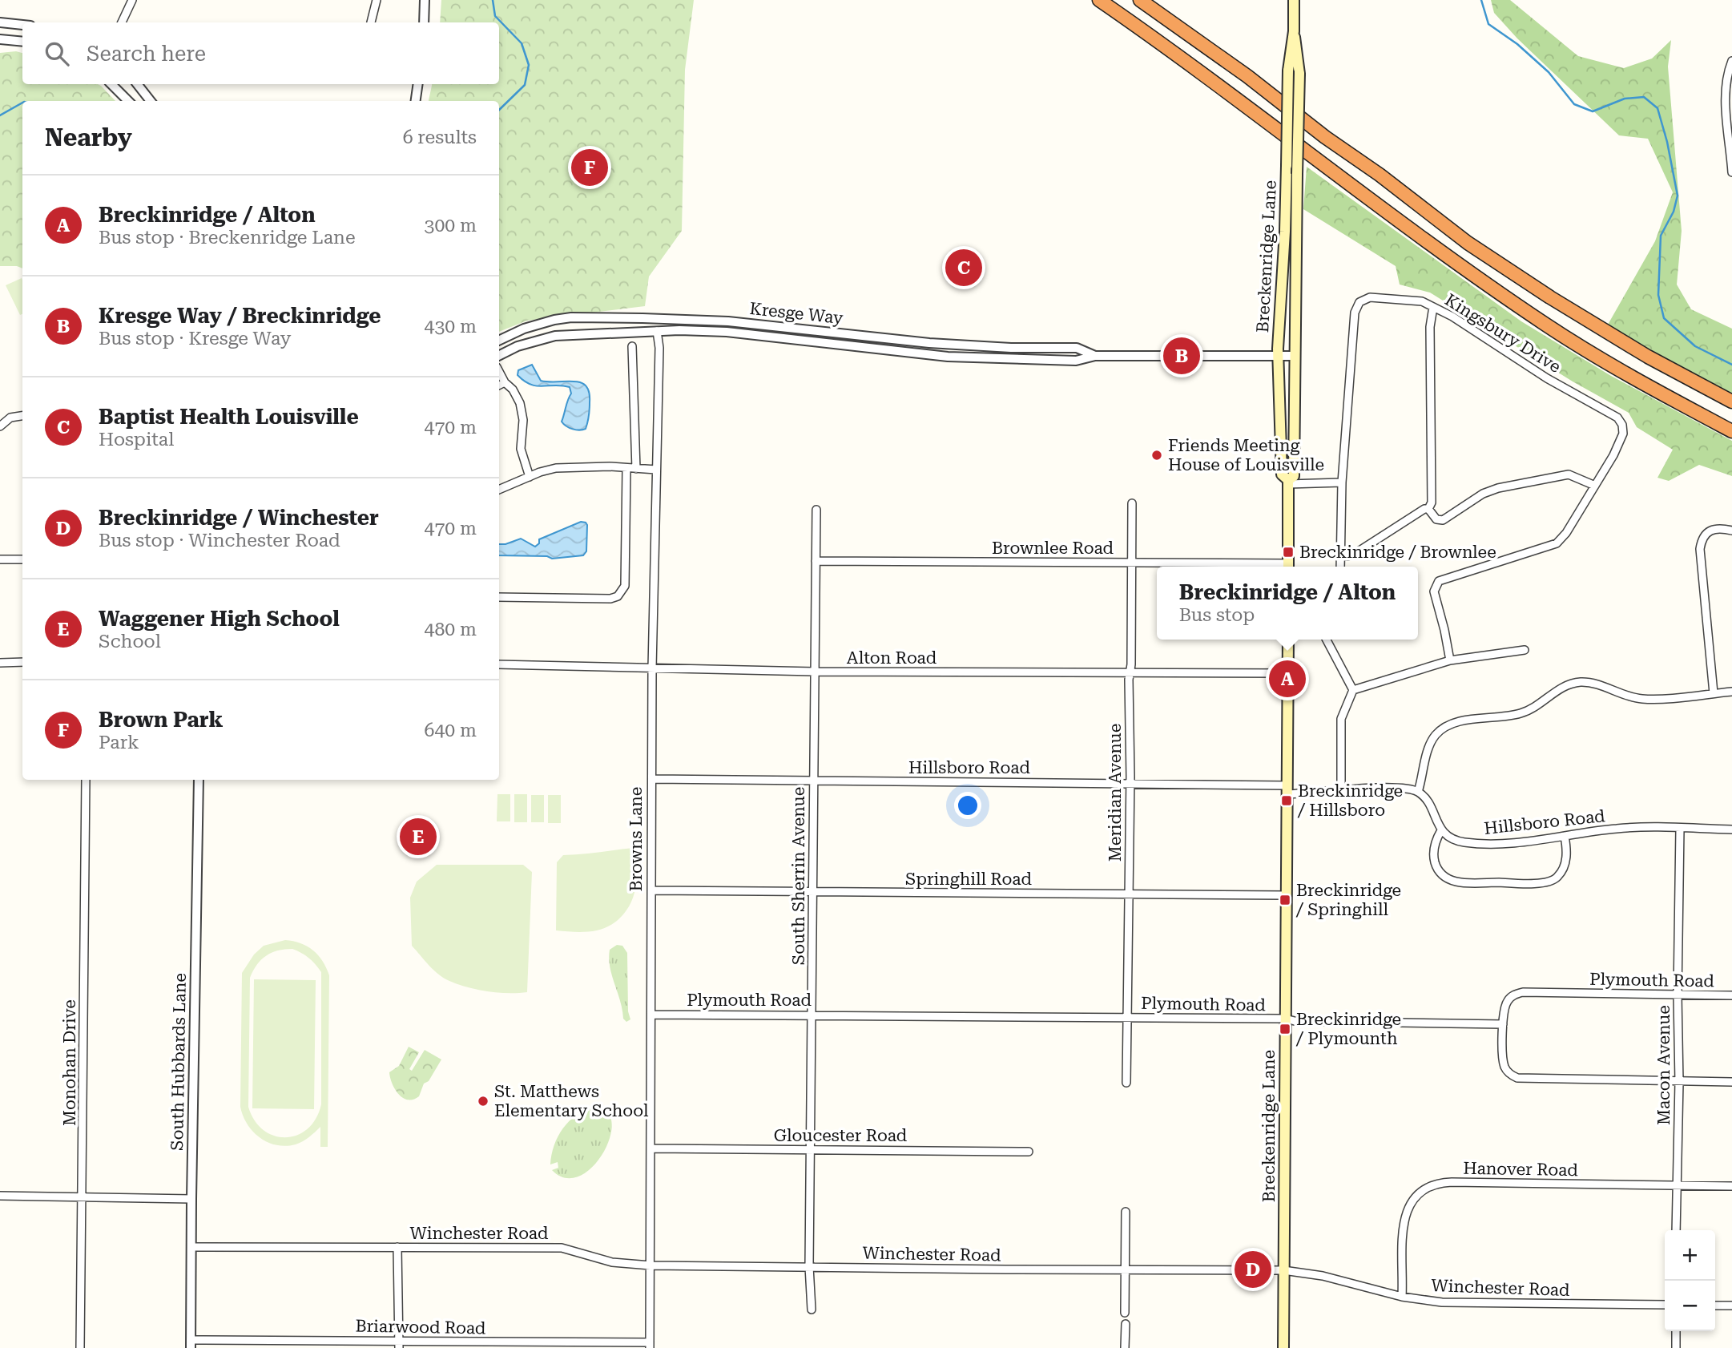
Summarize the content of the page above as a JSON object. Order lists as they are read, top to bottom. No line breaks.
{"streets":{"main road":["Breckenridge Lane"],"street":["Kresge Way","Kingsbury Drive","Brownlee Road","Alton Road","Hillsboro Road","Meridian Avenue","Browns Lane","South Sherrin Avenue","Springhill Road","Plymouth Road","South Hubbards Lane","Monohan Drive","Macon Avenue","Gloucester Road","Hanover Road","Winchester Road","Briarwood Road"]},"crossings":[["Breckenridge Lane","Kresge Way"],["Breckenridge Lane","Alton Road"],["Breckenridge Lane","Hillsboro Road"],["Breckenridge Lane","Springhill Road"],["Breckenridge Lane","Plymouth Road"],["Breckenridge Lane","Winchester Road"],["Kresge Way","Browns Lane"],["Brownlee Road","Meridian Avenue"],["Brownlee Road","South Sherrin Avenue"],["Alton Road","Meridian Avenue"],["Alton Road","Browns Lane"],["Alton Road","South Sherrin Avenue"],["Hillsboro Road","Meridian Avenue"],["Hillsboro Road","Browns Lane"],["Hillsboro Road","South Sherrin Avenue"],["Hillsboro Road","Macon Avenue"],["Meridian Avenue","Springhill Road"],["Meridian Avenue","Plymouth Road"],["Browns Lane","Springhill Road"],["Browns Lane","Plymouth Road"],["Browns Lane","Gloucester Road"],["Browns Lane","Winchester Road"],["Browns Lane","Briarwood Road"],["South Sherrin Avenue","Springhill Road"],["South Sherrin Avenue","Plymouth Road"],["South Sherrin Avenue","Gloucester Road"],["South Sherrin Avenue","Winchester Road"],["Plymouth Road","Macon Avenue"],["South Hubbards Lane","Winchester Road"],["South Hubbards Lane","Briarwood Road"],["Macon Avenue","Hanover Road"],["Hanover Road","Winchester Road"]],"places":{"other":["Friends Meeting House of Louisville","St. Matthews Elementary School"],"transit":["Breckinridge / Brownlee","Breckinridge / Hillsboro","Breckinridge / Springhill","Breckinridge / Plymounth"]},"page":{"search":"Search here","heading":["Nearby","6 results"],"pins":["F","C","B","A","E","D"],"list":[{"mark":"A","name":"Breckinridge / Alton","note":"Bus stop · Breckenridge Lane","value":"300 m"},{"mark":"B","name":"Kresge Way / Breckinridge","note":"Bus stop · Kresge Way","value":"430 m"},{"mark":"C","name":"Baptist Health Louisville","note":"Hospital","value":"470 m"},{"mark":"D","name":"Breckinridge / Winchester","note":"Bus stop · Winchester Road","value":"470 m"},{"mark":"E","name":"Waggener High School","note":"School","value":"480 m"},{"mark":"F","name":"Brown Park","note":"Park","value":"640 m"}],"popup":["Breckinridge / Alton","Bus stop"],"map_buttons":["+","−"]}}
